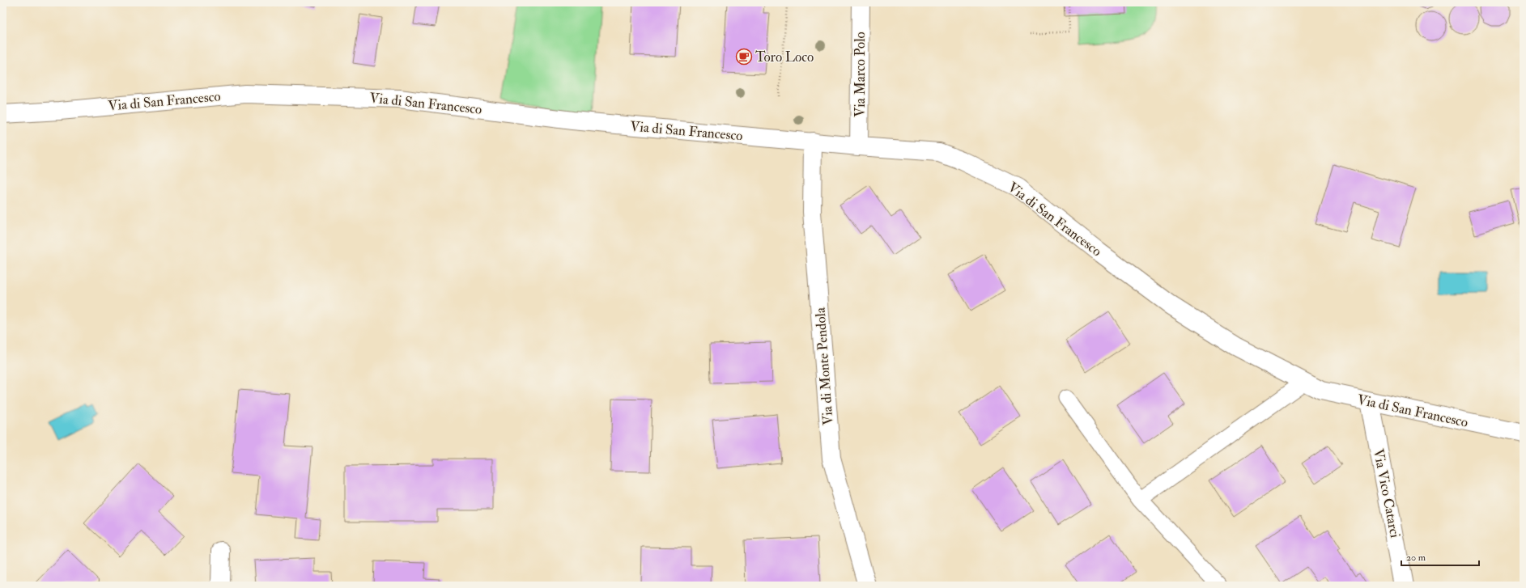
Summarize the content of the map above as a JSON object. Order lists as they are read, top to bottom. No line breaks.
{"streets":{"street":["Via Marco Polo","Via di San Francesco","Via di Monte Pendola","Via Vico Catarci"]},"crossings":[["Via Marco Polo","Via di San Francesco"],["Via di San Francesco","Via di Monte Pendola"],["Via di San Francesco","Via Vico Catarci"]],"places":{"cafe":["Toro Loco"]},"scale_bar":"20 m"}
